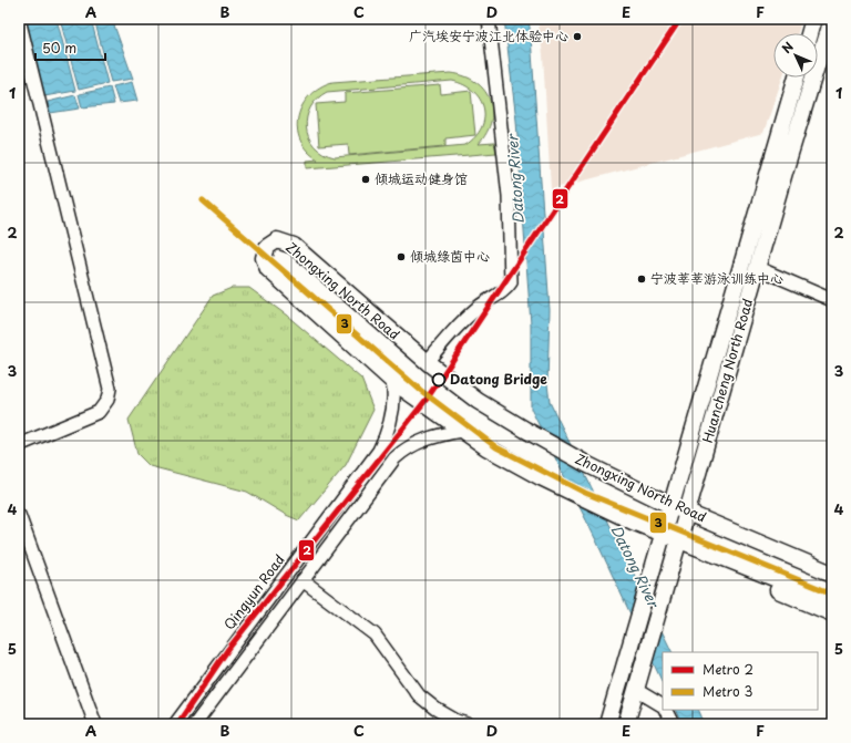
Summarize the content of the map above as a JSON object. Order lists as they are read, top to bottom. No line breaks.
{"streets":{"main road":["Zhongxing North Road","Huancheng North Road"],"street":["Qingyun Road"]},"crossings":[["Zhongxing North Road","Huancheng North Road"],["Zhongxing North Road","Qingyun Road"]],"water":["Datong River"],"places":["广汽埃安宁波江北体验中心","倾城运动健身馆","倾城绿茵中心","宁波莘莘游泳训练中心","Datong Bridge"],"lines":["metro line 2","metro line 3"],"legend":["Metro 2","Metro 3"],"scale_bar":"50 m","north":"top left","grid":{"columns":["A","B","C","D","E","F"],"rows":["1","2","3","4","5"]}}
